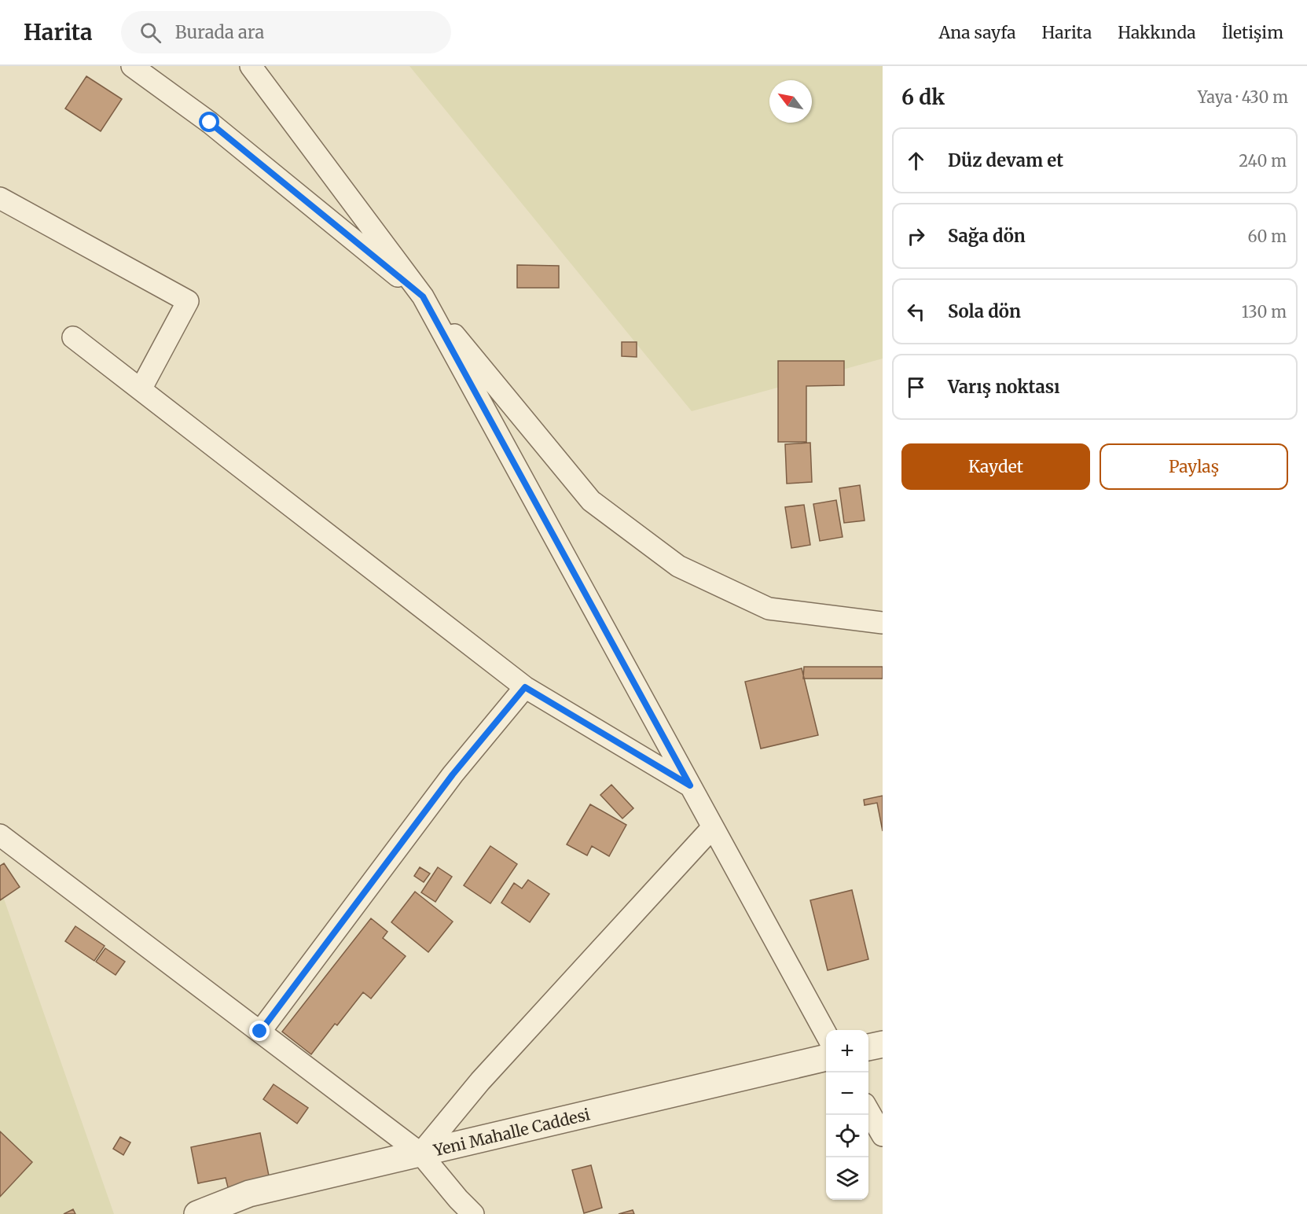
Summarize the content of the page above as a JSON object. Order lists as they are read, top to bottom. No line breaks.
{"streets":{"street":["Yeni Mahalle Caddesi"]},"north":"top left","page":{"header":"Harita","search":"Burada ara","nav":["Ana sayfa","Harita","Hakkında","İletişim"],"heading":["6 dk","Yaya · 430 m"],"list":[["Düz devam et","240 m"],["Sağa dön","60 m"],["Sola dön","130 m"],"Varış noktası"],"buttons":["Kaydet","Paylaş"],"map_buttons":["+","−"]}}
